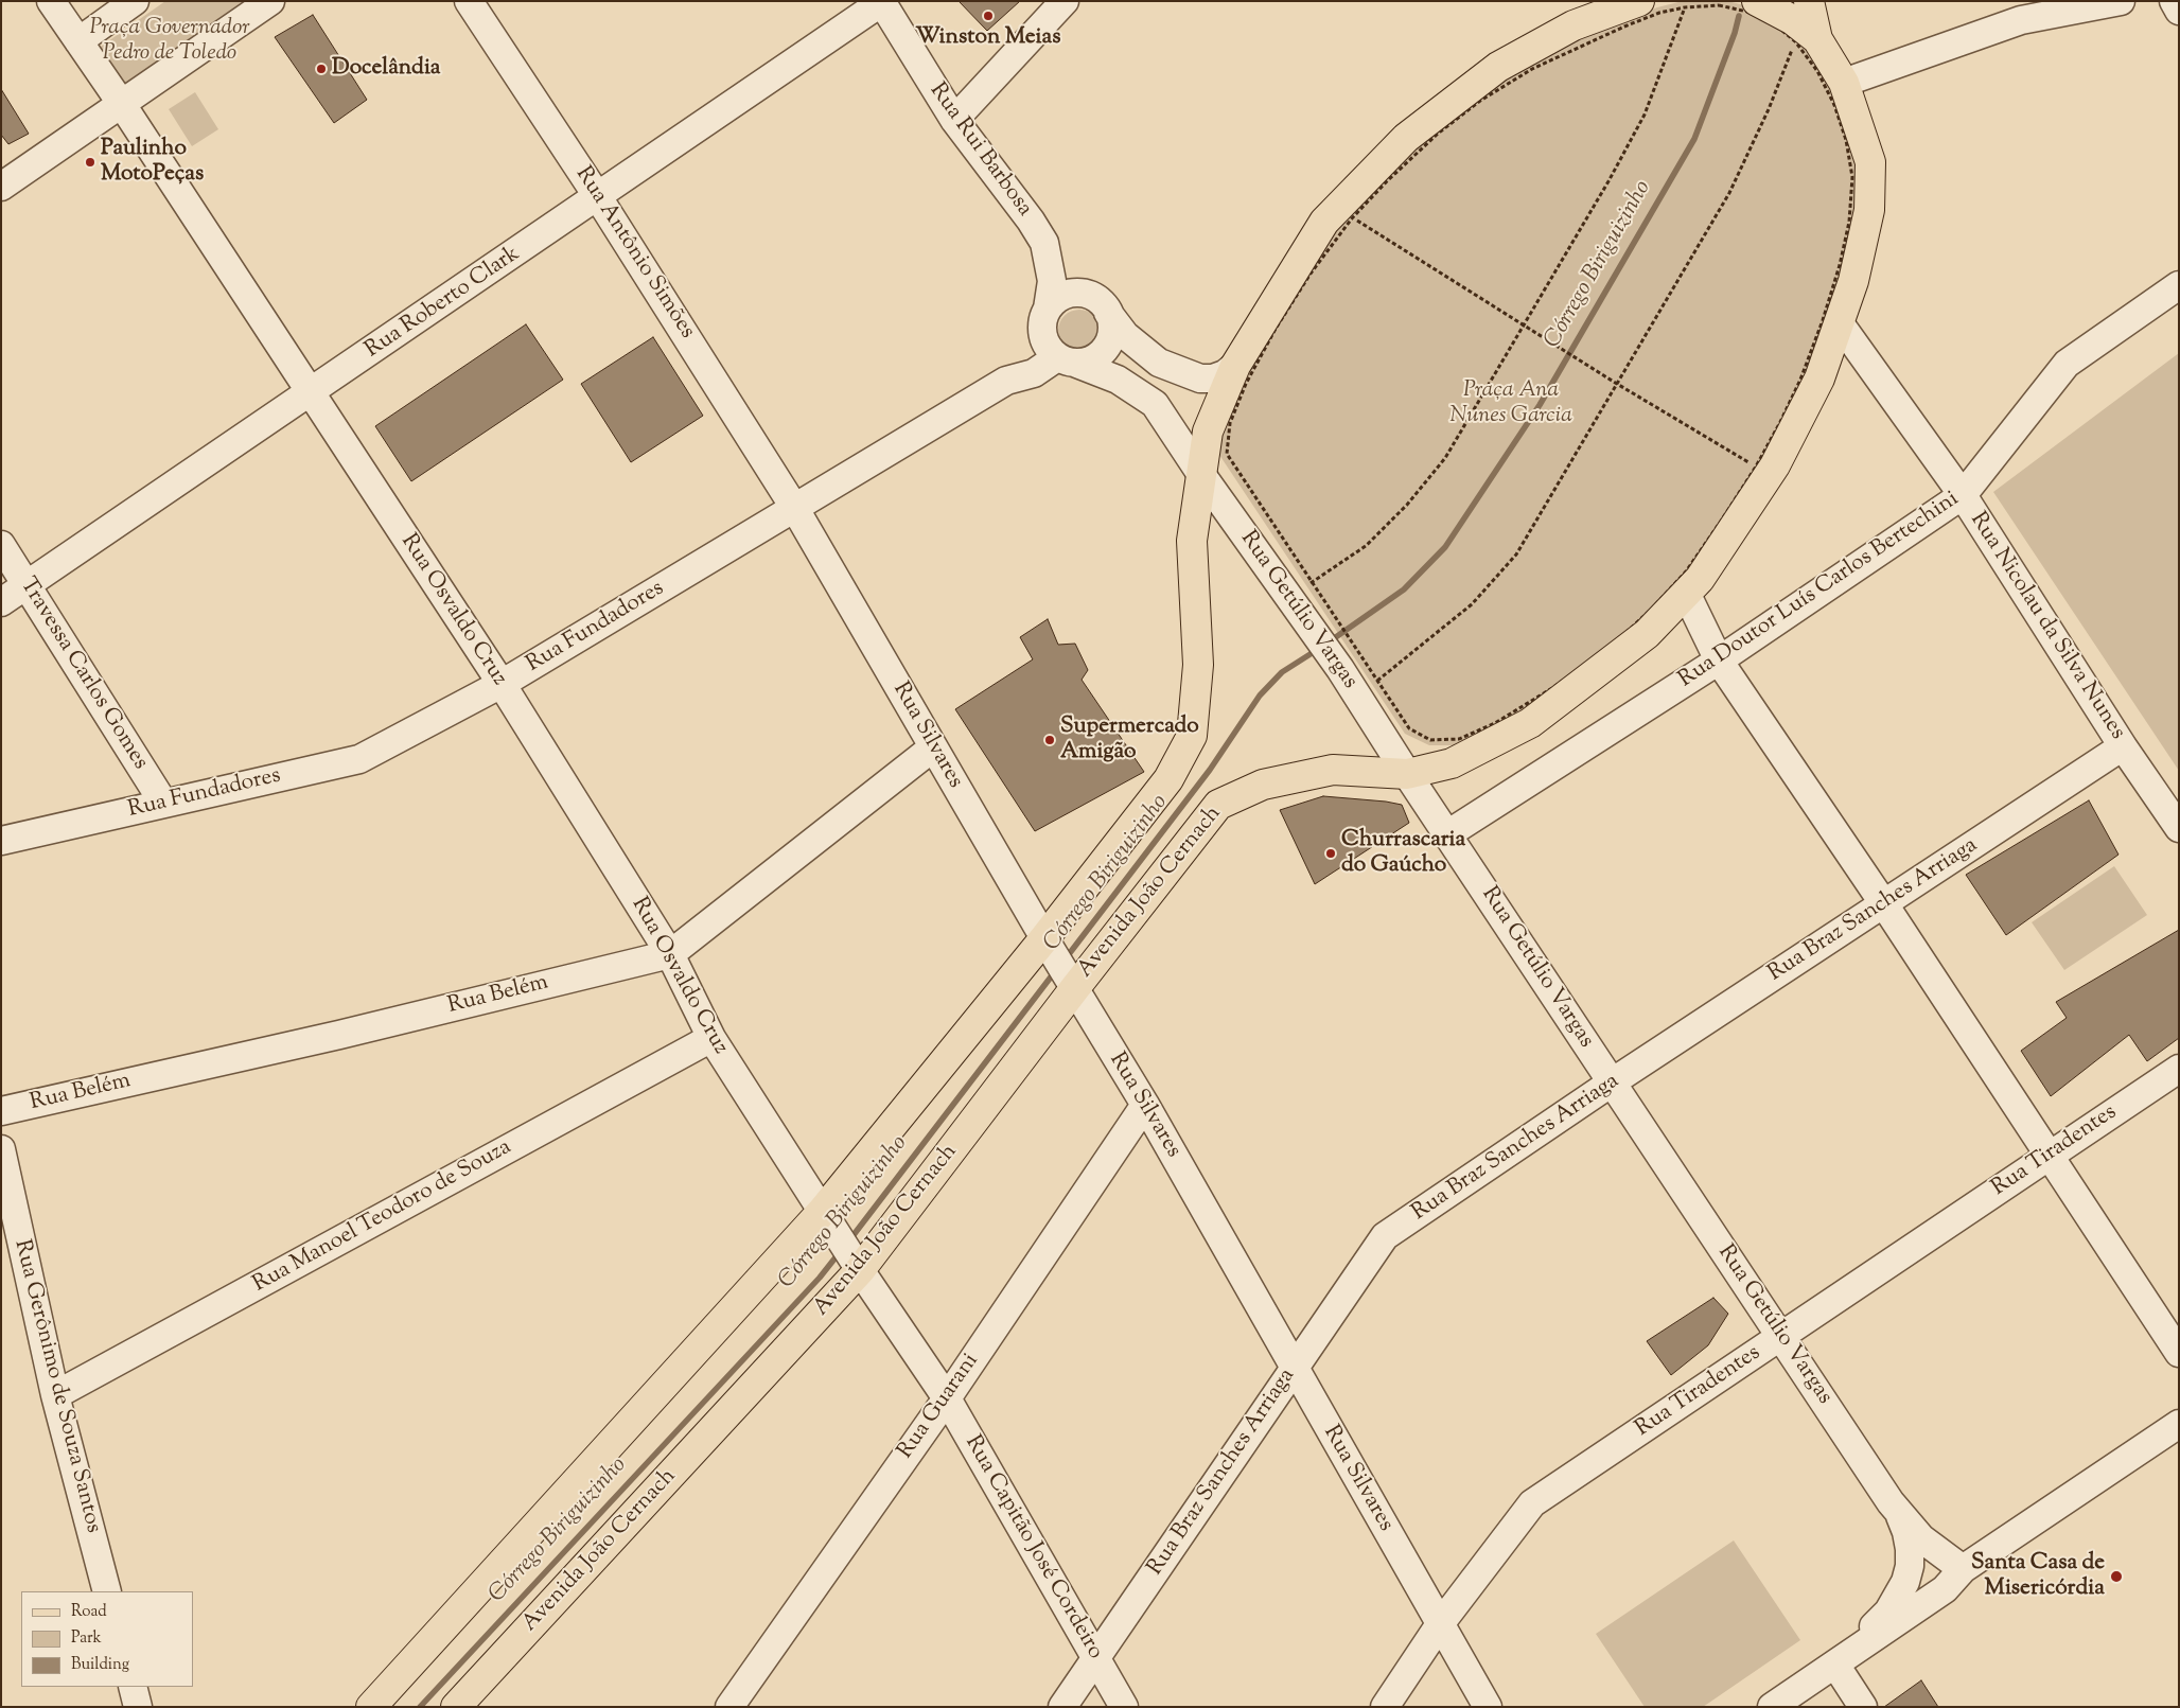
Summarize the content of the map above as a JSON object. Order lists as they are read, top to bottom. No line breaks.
{"streets":{"main road":["Avenida João Cernach"],"street":["Rua Rui Barbosa","Rua Antônio Simões","Rua Roberto Clark","Rua Doutor Luís Carlos Bertechini","Rua Osvaldo Cruz","Rua Getúlio Vargas","Rua Nicolau da Silva Nunes","Rua Fundadores","Travessa Carlos Gomes","Rua Silvares","Rua Braz Sanches Arriaga","Rua Belém","Rua Tiradentes","Rua Manoel Teodoro de Souza","Rua Gerônimo de Souza Santos","Rua Guarani","Rua Capitão José Cordeiro"]},"crossings":[["Rua Rui Barbosa","Rua Roberto Clark"],["Rua Rui Barbosa","Rua Getúlio Vargas"],["Rua Rui Barbosa","Rua Fundadores"],["Rua Antônio Simões","Rua Roberto Clark"],["Rua Antônio Simões","Rua Fundadores"],["Rua Antônio Simões","Rua Silvares"],["Rua Roberto Clark","Rua Osvaldo Cruz"],["Rua Roberto Clark","Travessa Carlos Gomes"],["Rua Doutor Luís Carlos Bertechini","Rua Getúlio Vargas"],["Rua Doutor Luís Carlos Bertechini","Rua Nicolau da Silva Nunes"],["Rua Osvaldo Cruz","Rua Fundadores"],["Rua Osvaldo Cruz","Rua Belém"],["Rua Osvaldo Cruz","Rua Manoel Teodoro de Souza"],["Rua Osvaldo Cruz","Rua Capitão José Cordeiro"],["Rua Getúlio Vargas","Rua Fundadores"],["Rua Getúlio Vargas","Avenida João Cernach"],["Rua Getúlio Vargas","Rua Braz Sanches Arriaga"],["Rua Getúlio Vargas","Rua Tiradentes"],["Rua Nicolau da Silva Nunes","Avenida João Cernach"],["Rua Nicolau da Silva Nunes","Rua Braz Sanches Arriaga"],["Rua Fundadores","Travessa Carlos Gomes"],["Rua Fundadores","Rua Silvares"],["Rua Silvares","Avenida João Cernach"],["Rua Silvares","Rua Braz Sanches Arriaga"],["Rua Silvares","Rua Belém"],["Rua Silvares","Rua Tiradentes"],["Rua Silvares","Rua Guarani"],["Avenida João Cernach","Rua Capitão José Cordeiro"],["Rua Braz Sanches Arriaga","Rua Capitão José Cordeiro"],["Rua Manoel Teodoro de Souza","Rua Gerônimo de Souza Santos"],["Rua Guarani","Rua Capitão José Cordeiro"]],"water":["Córrego Biriguizinho"],"parks":["Praça Governador Pedro de Toledo","Praça Ana Nunes Garcia"],"places":["Winston Meias","Docelândia","Paulinho MotoPeças","Supermercado Amigão","Churrascaria do Gaúcho","Santa Casa de Misericórdia"],"legend":["Road","Park","Building"]}
